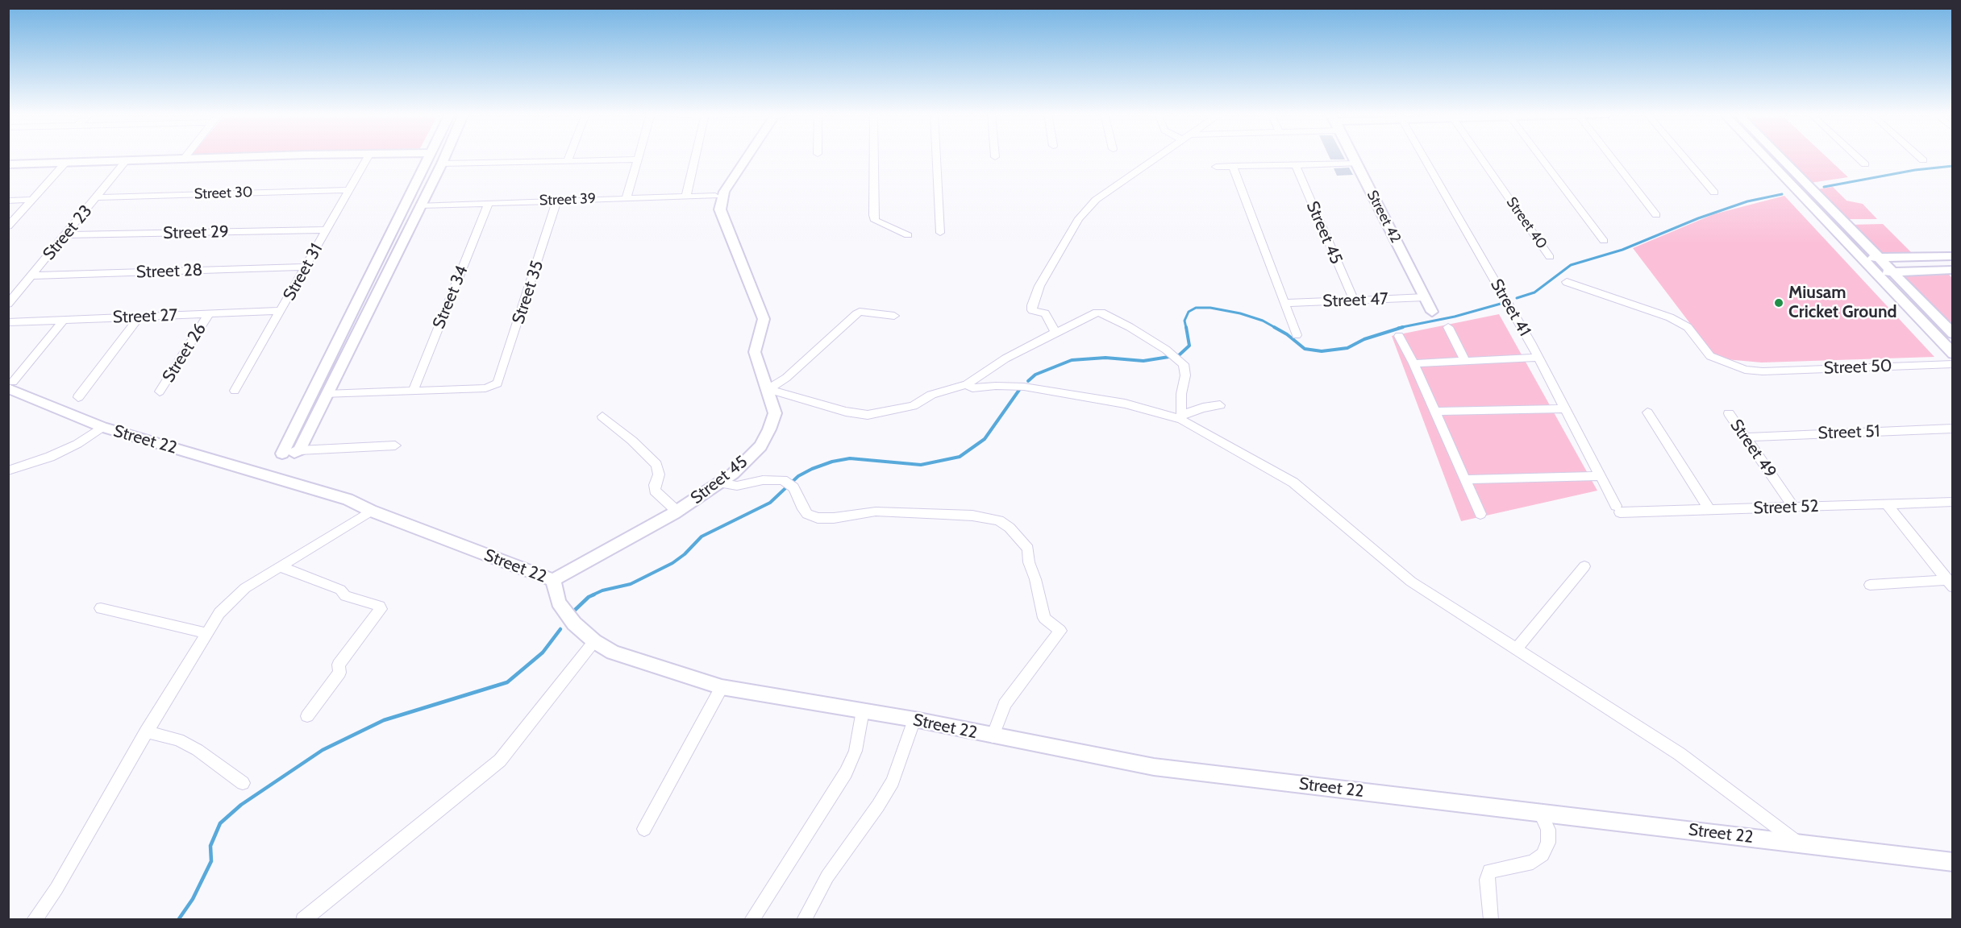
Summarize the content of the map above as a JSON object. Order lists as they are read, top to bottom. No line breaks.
{"streets":{"street":["Street 30","Street 39","Street 42","Street 40","Street 23","Street 29","Street 45","Street 28","Street 31","Street 35","Street 34","Street 47","Street 41","Street 27","Street 26","Street 50","Street 51","Street 22","Street 49","Street 52"]},"crossings":[["Street 30","Street 23"],["Street 30","Street 31"],["Street 39","Street 35"],["Street 39","Street 34"],["Street 42","Street 47"],["Street 23","Street 29"],["Street 23","Street 28"],["Street 29","Street 31"],["Street 45","Street 47"],["Street 45","Street 22"],["Street 28","Street 31"],["Street 31","Street 27"],["Street 35","Street 34"],["Street 41","Street 52"],["Street 27","Street 26"],["Street 51","Street 49"],["Street 49","Street 52"]],"places":["Miusam Cricket Ground"]}
